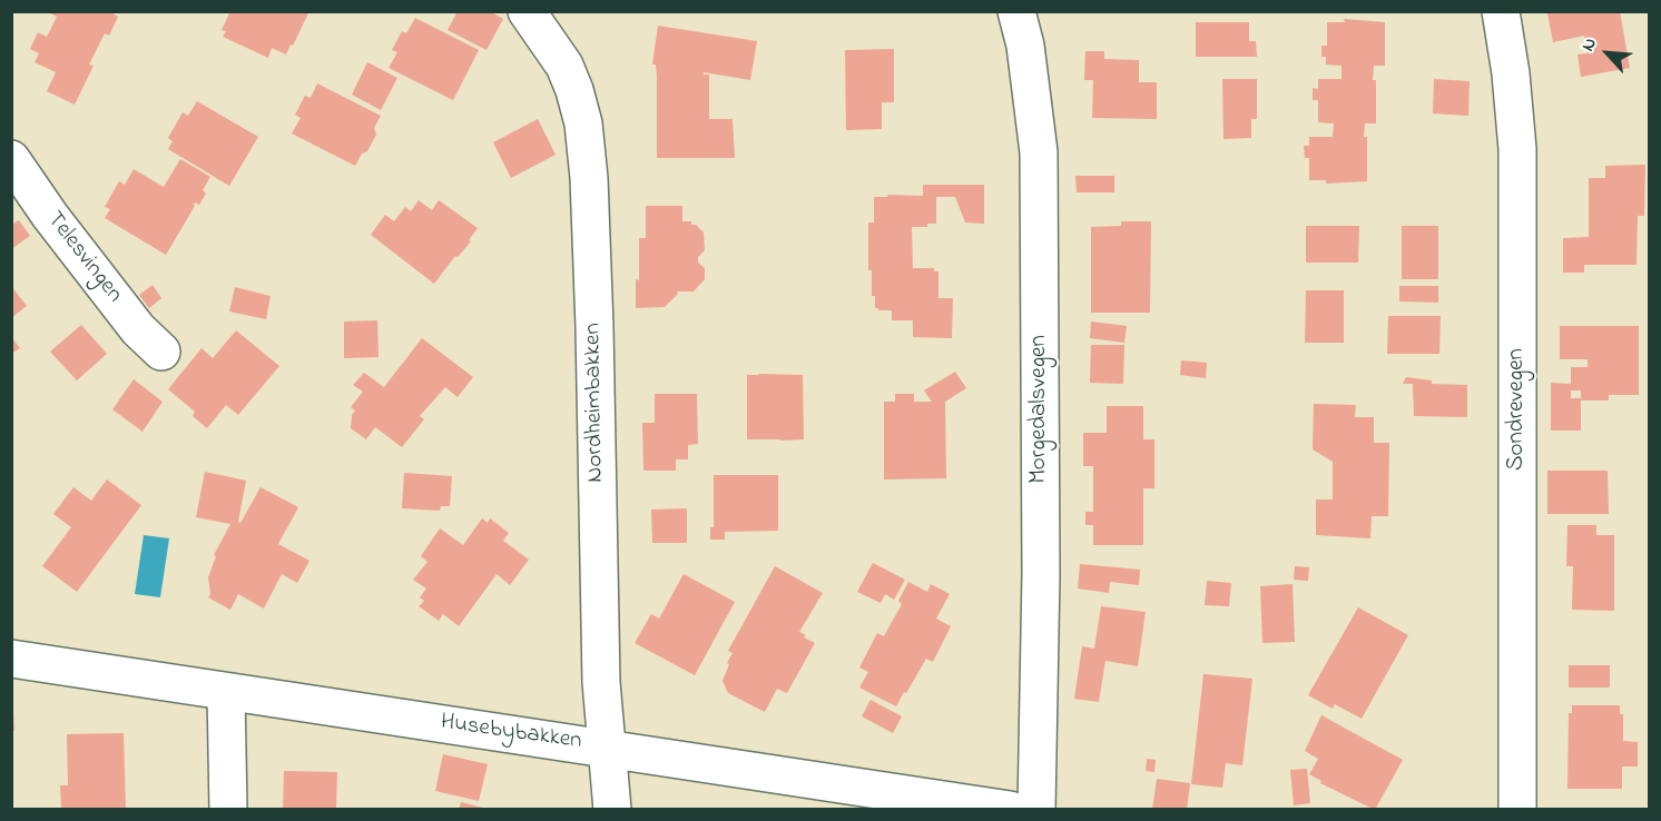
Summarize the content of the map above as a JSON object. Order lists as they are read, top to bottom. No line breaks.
{"streets":{"street":["Telesvingen","Nordheimbakken","Morgedalsvegen","Sondrevegen","Husebybakken"]},"crossings":[["Nordheimbakken","Husebybakken"]],"north":"top left"}
